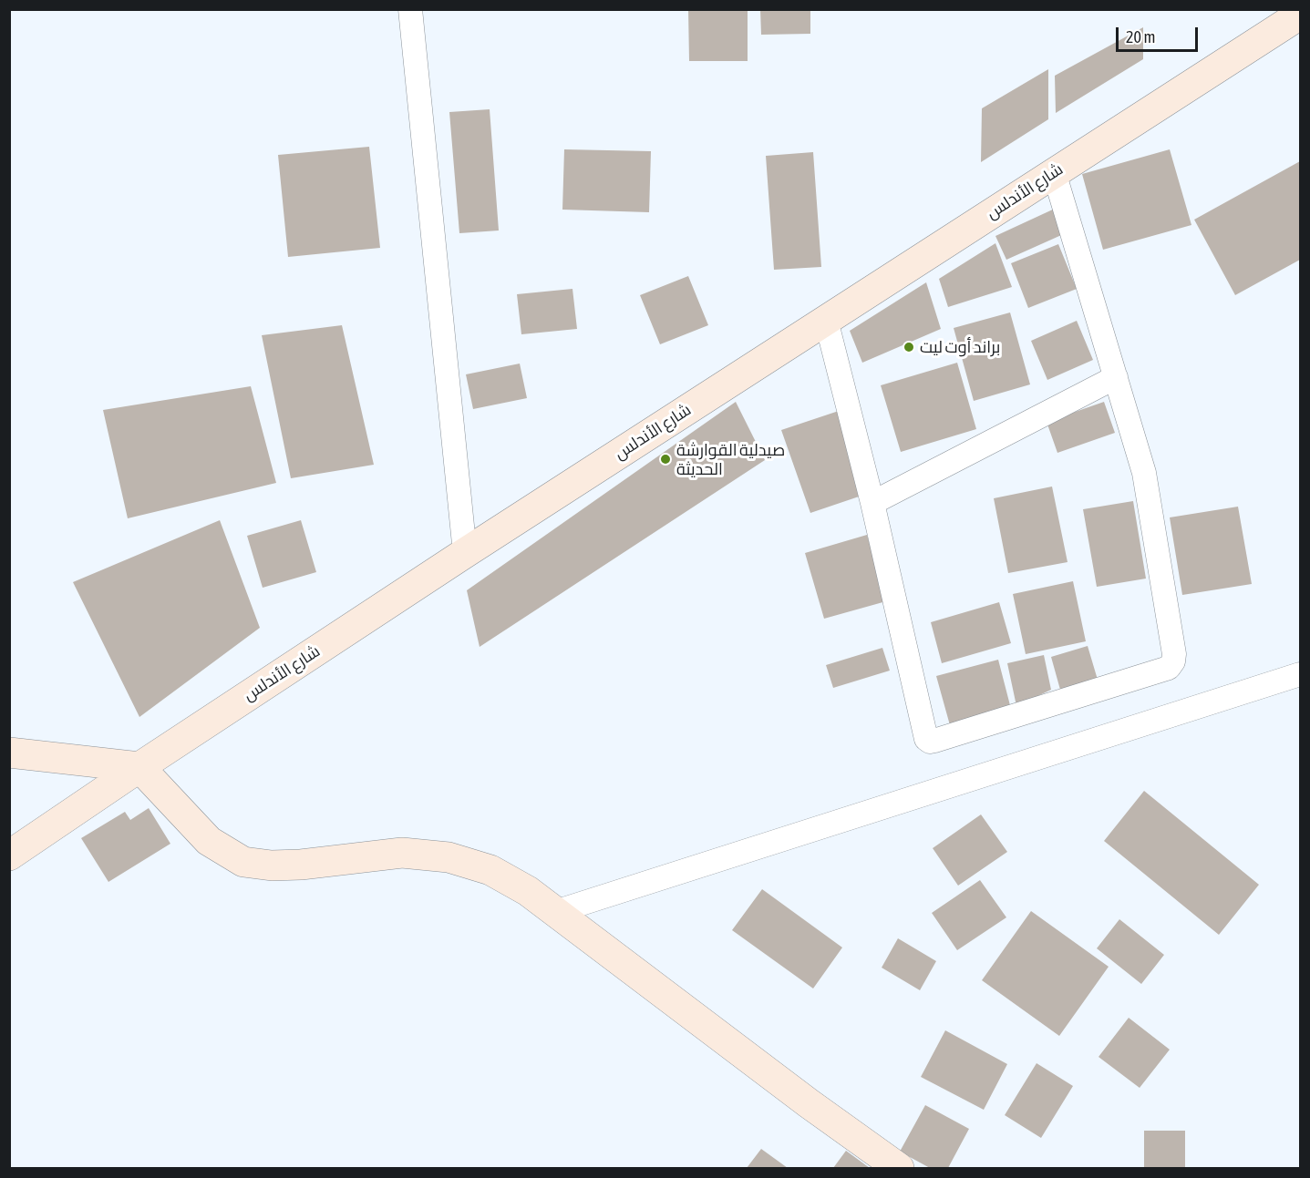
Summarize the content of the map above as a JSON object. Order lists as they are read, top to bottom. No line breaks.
{"streets":{"main road":["شارع الأندلس"]},"places":["براند أوت ليت","صيدلية القوارشة الحديثة"],"scale_bar":"20 m"}
